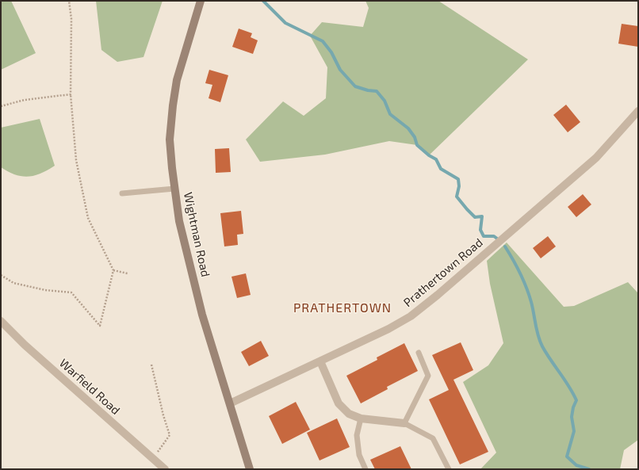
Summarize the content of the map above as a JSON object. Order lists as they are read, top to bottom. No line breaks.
{"streets":{"main road":["Wightman Road"],"street":["Prathertown Road","Warfield Road"]},"crossings":[["Wightman Road","Prathertown Road"]],"districts":["PRATHERTOWN"]}
